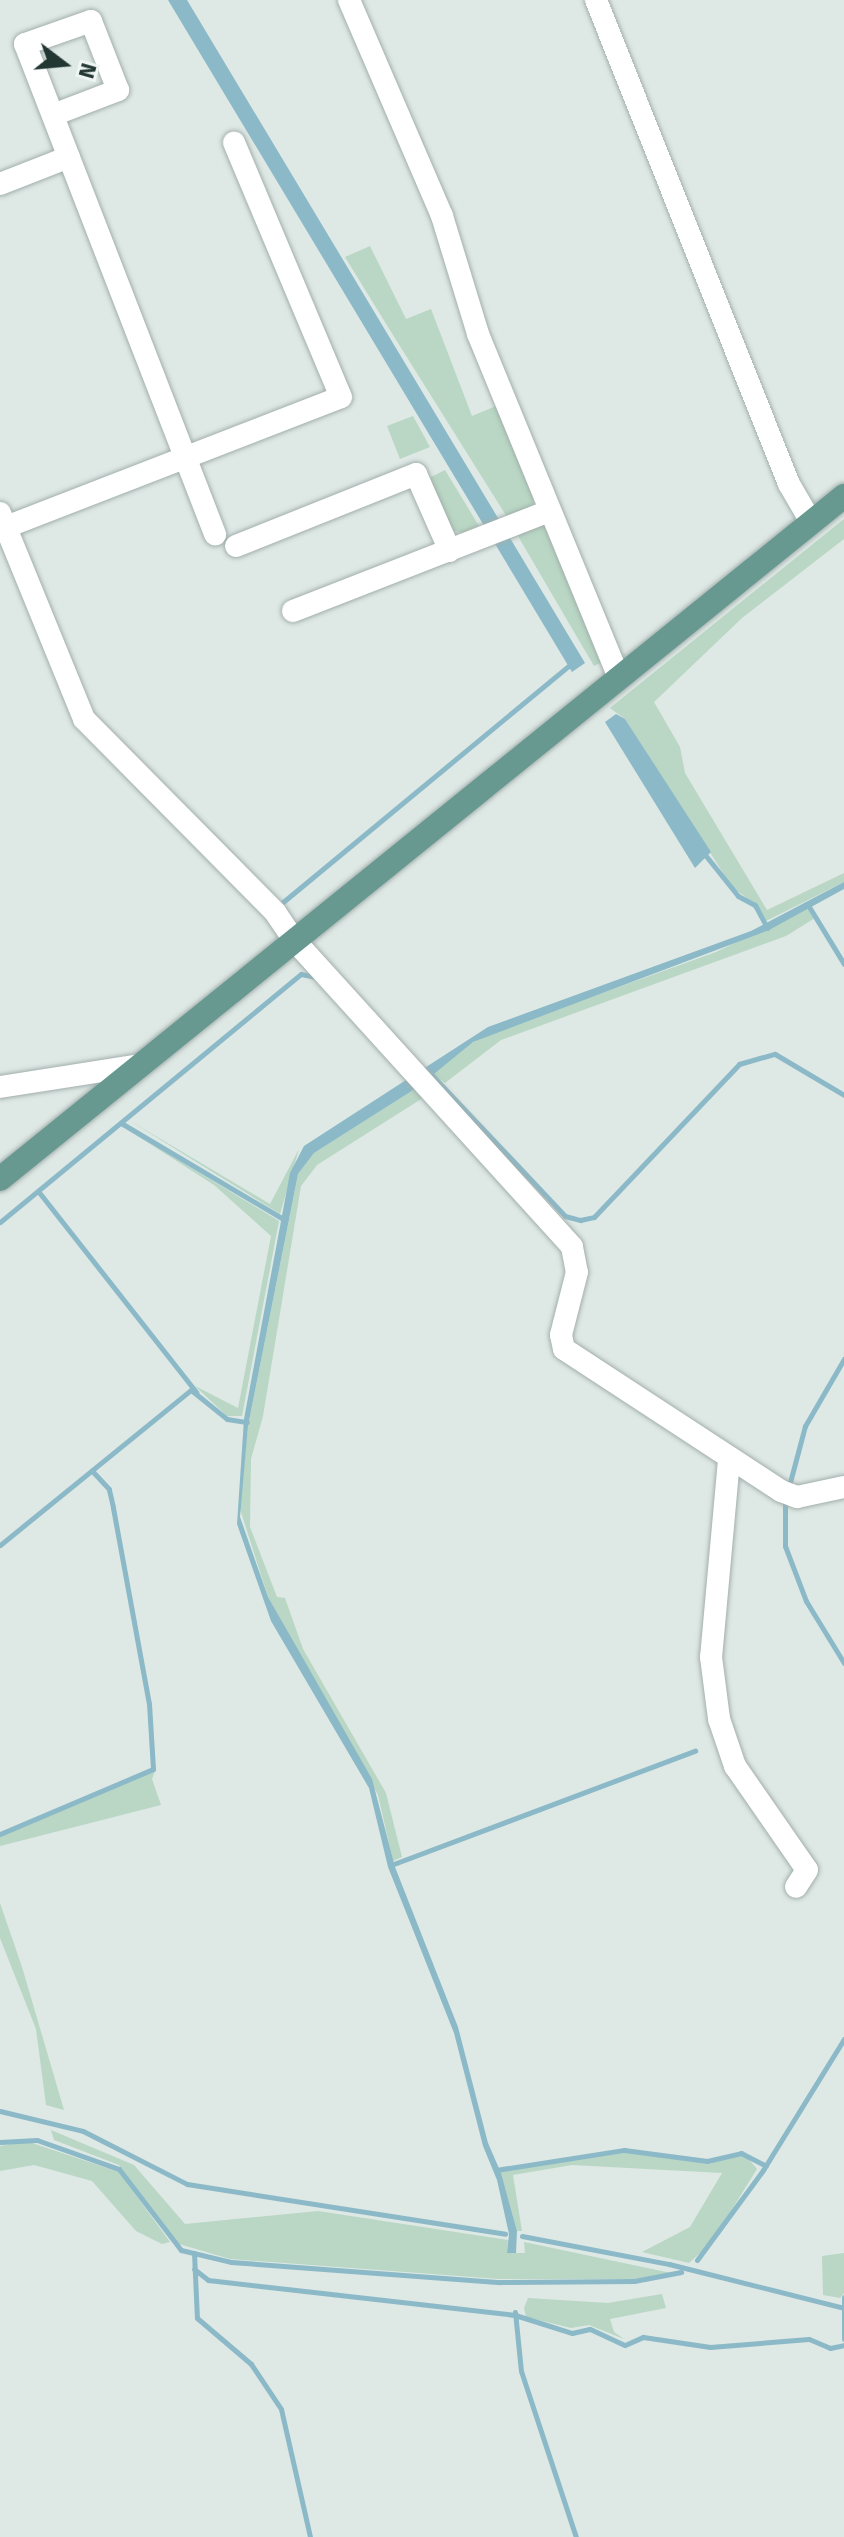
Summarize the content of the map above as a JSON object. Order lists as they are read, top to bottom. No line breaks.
{"north":"right"}
